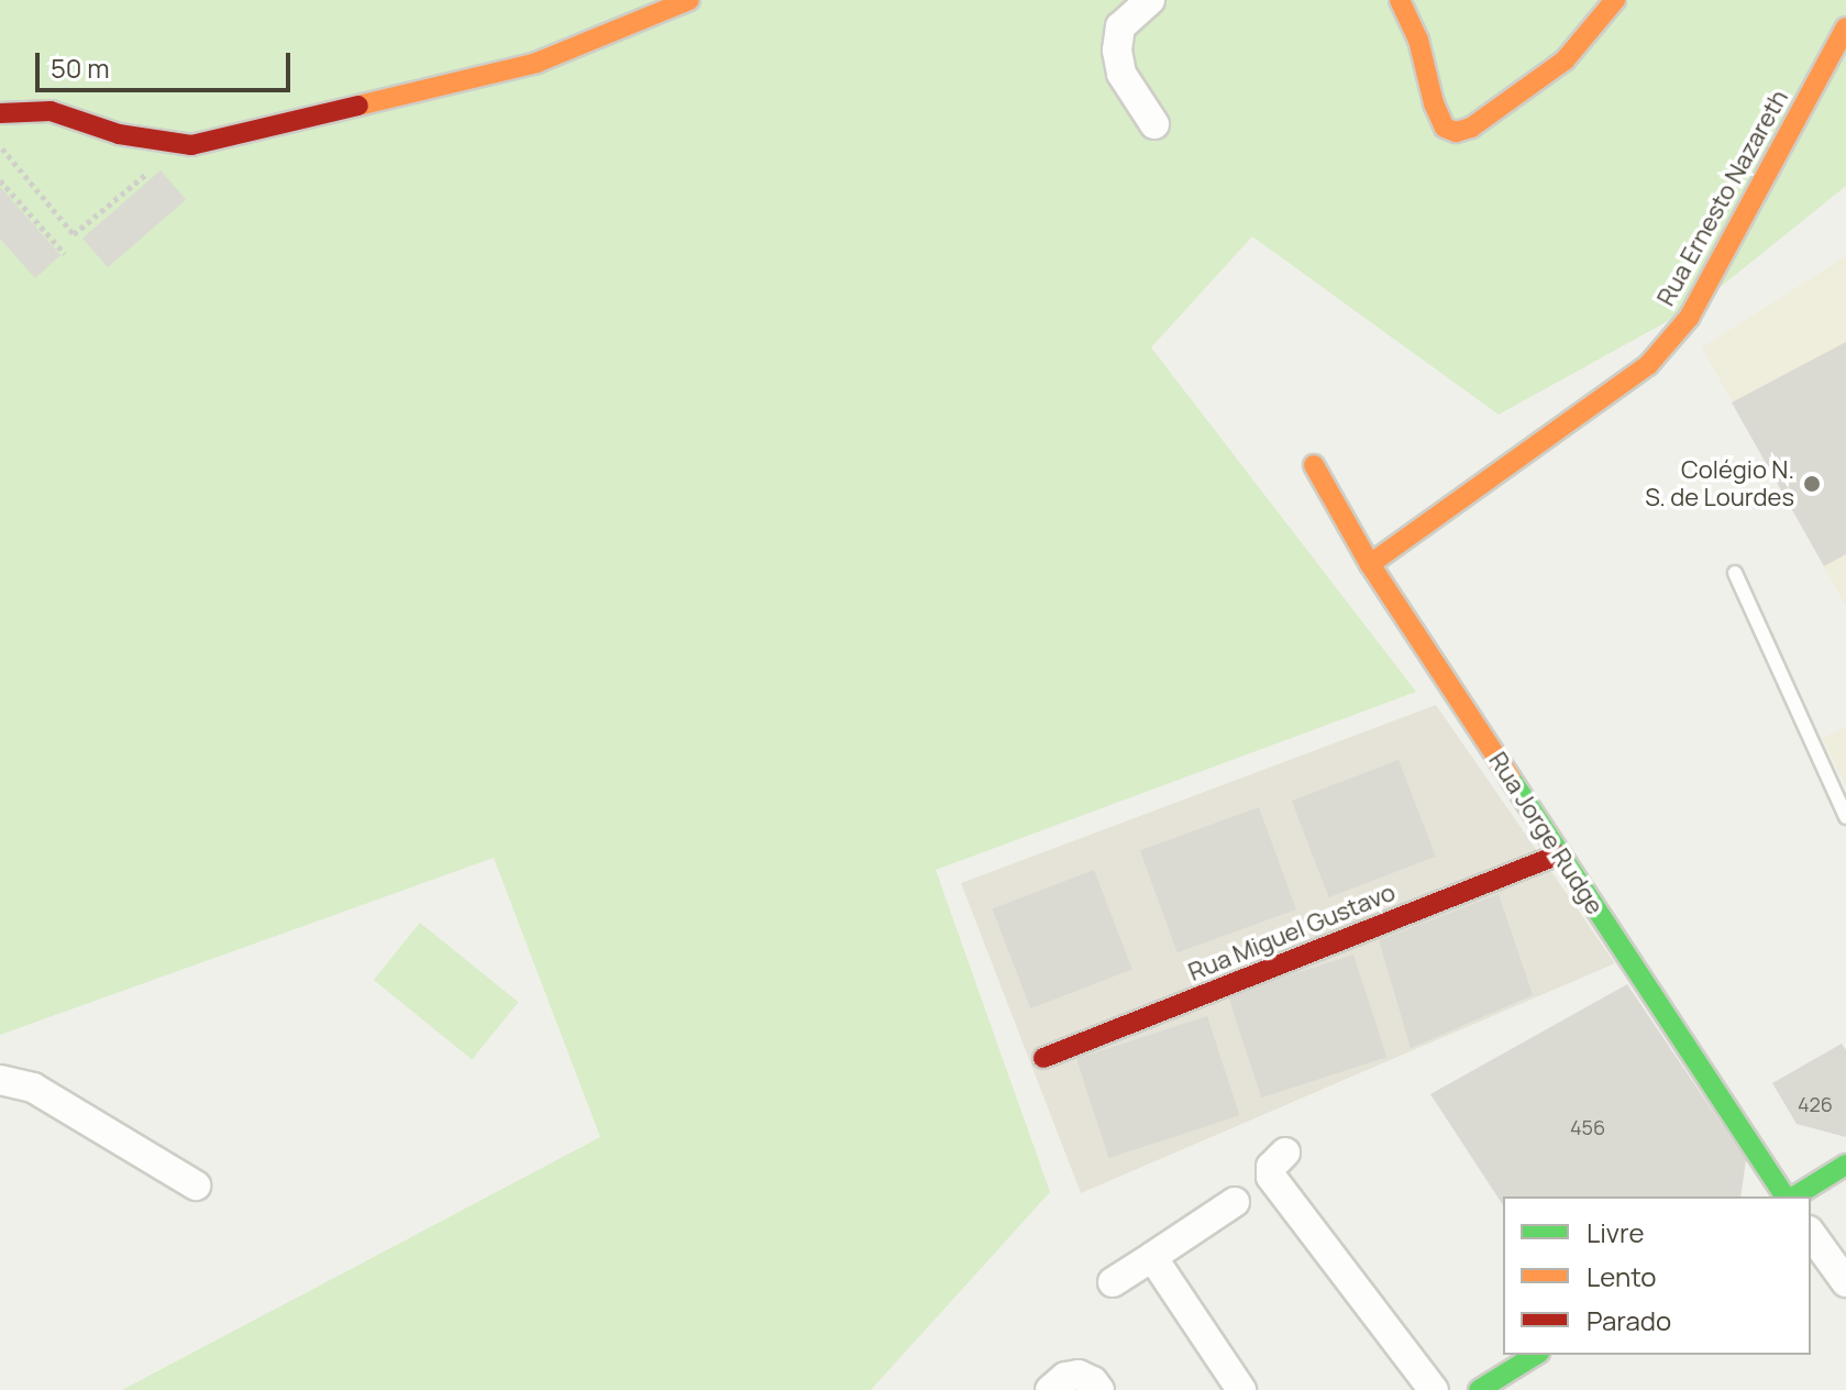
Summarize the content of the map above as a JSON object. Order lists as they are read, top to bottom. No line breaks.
{"streets":{"street":["Rua Ernesto Nazareth","Rua Jorge Rudge","Rua Miguel Gustavo"]},"crossings":[["Rua Ernesto Nazareth","Rua Jorge Rudge"],["Rua Jorge Rudge","Rua Miguel Gustavo"]],"places":["Colégio N. S. de Lourdes"],"house_numbers":["426","456"],"legend":["Livre","Lento","Parado"],"scale_bar":"50 m"}
